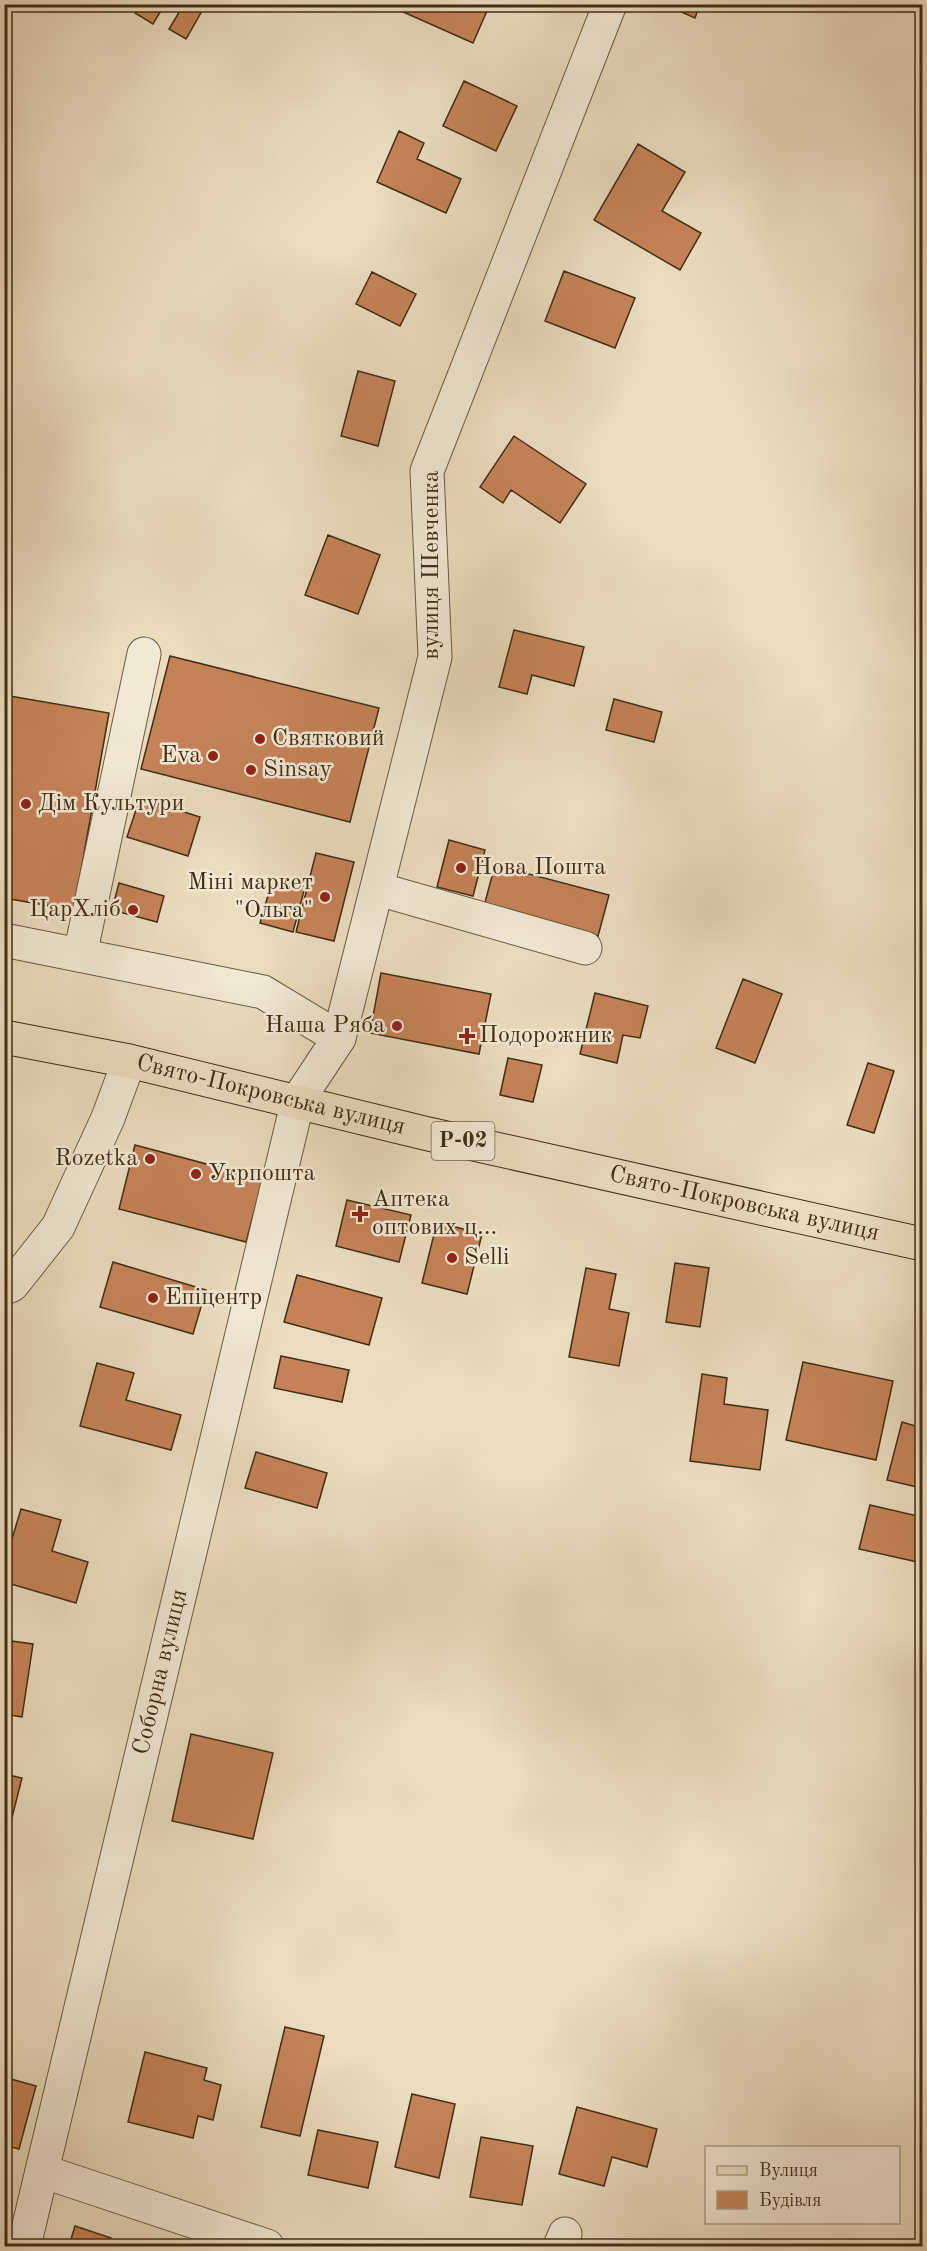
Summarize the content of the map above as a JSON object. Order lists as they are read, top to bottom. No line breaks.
{"streets":{"main road":["Свято-Покровська вулиця","Р-02"],"street":["вулиця Шевченка","Соборна вулиця"]},"crossings":[["вулиця Шевченка","Свято-Покровська вулиця"],["вулиця Шевченка","Соборна вулиця"],["Свято-Покровська вулиця","Соборна вулиця"]],"places":{"other":["Святковий","Eva","Sinsay","Дім Культури","Нова Пошта","Міні маркет \"Ольга\"","ЦарХліб","Наша Ряба","Rozetka","Укрпошта","Selli","Епіцентр"],"health":["Подорожник","Аптека оптових ц..."]},"legend":["Вулиця","Будівля"]}
